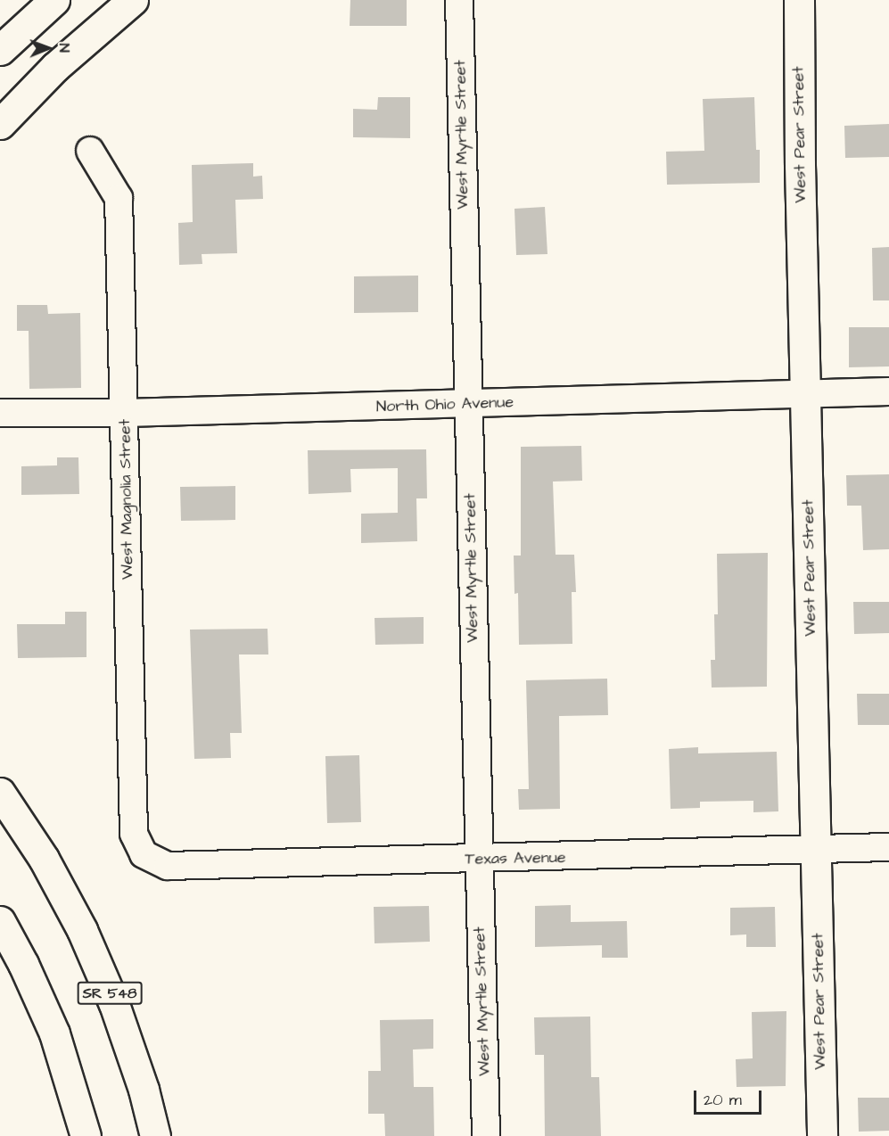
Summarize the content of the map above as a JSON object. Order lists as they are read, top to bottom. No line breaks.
{"streets":{"street":["West Myrtle Street","West Pear Street","North Ohio Avenue","West Magnolia Street","Texas Avenue","SR 548"]},"crossings":[["West Myrtle Street","North Ohio Avenue"],["West Myrtle Street","Texas Avenue"],["West Pear Street","North Ohio Avenue"],["West Pear Street","Texas Avenue"],["North Ohio Avenue","West Magnolia Street"],["West Magnolia Street","Texas Avenue"]],"scale_bar":"20 m","north":"right"}
